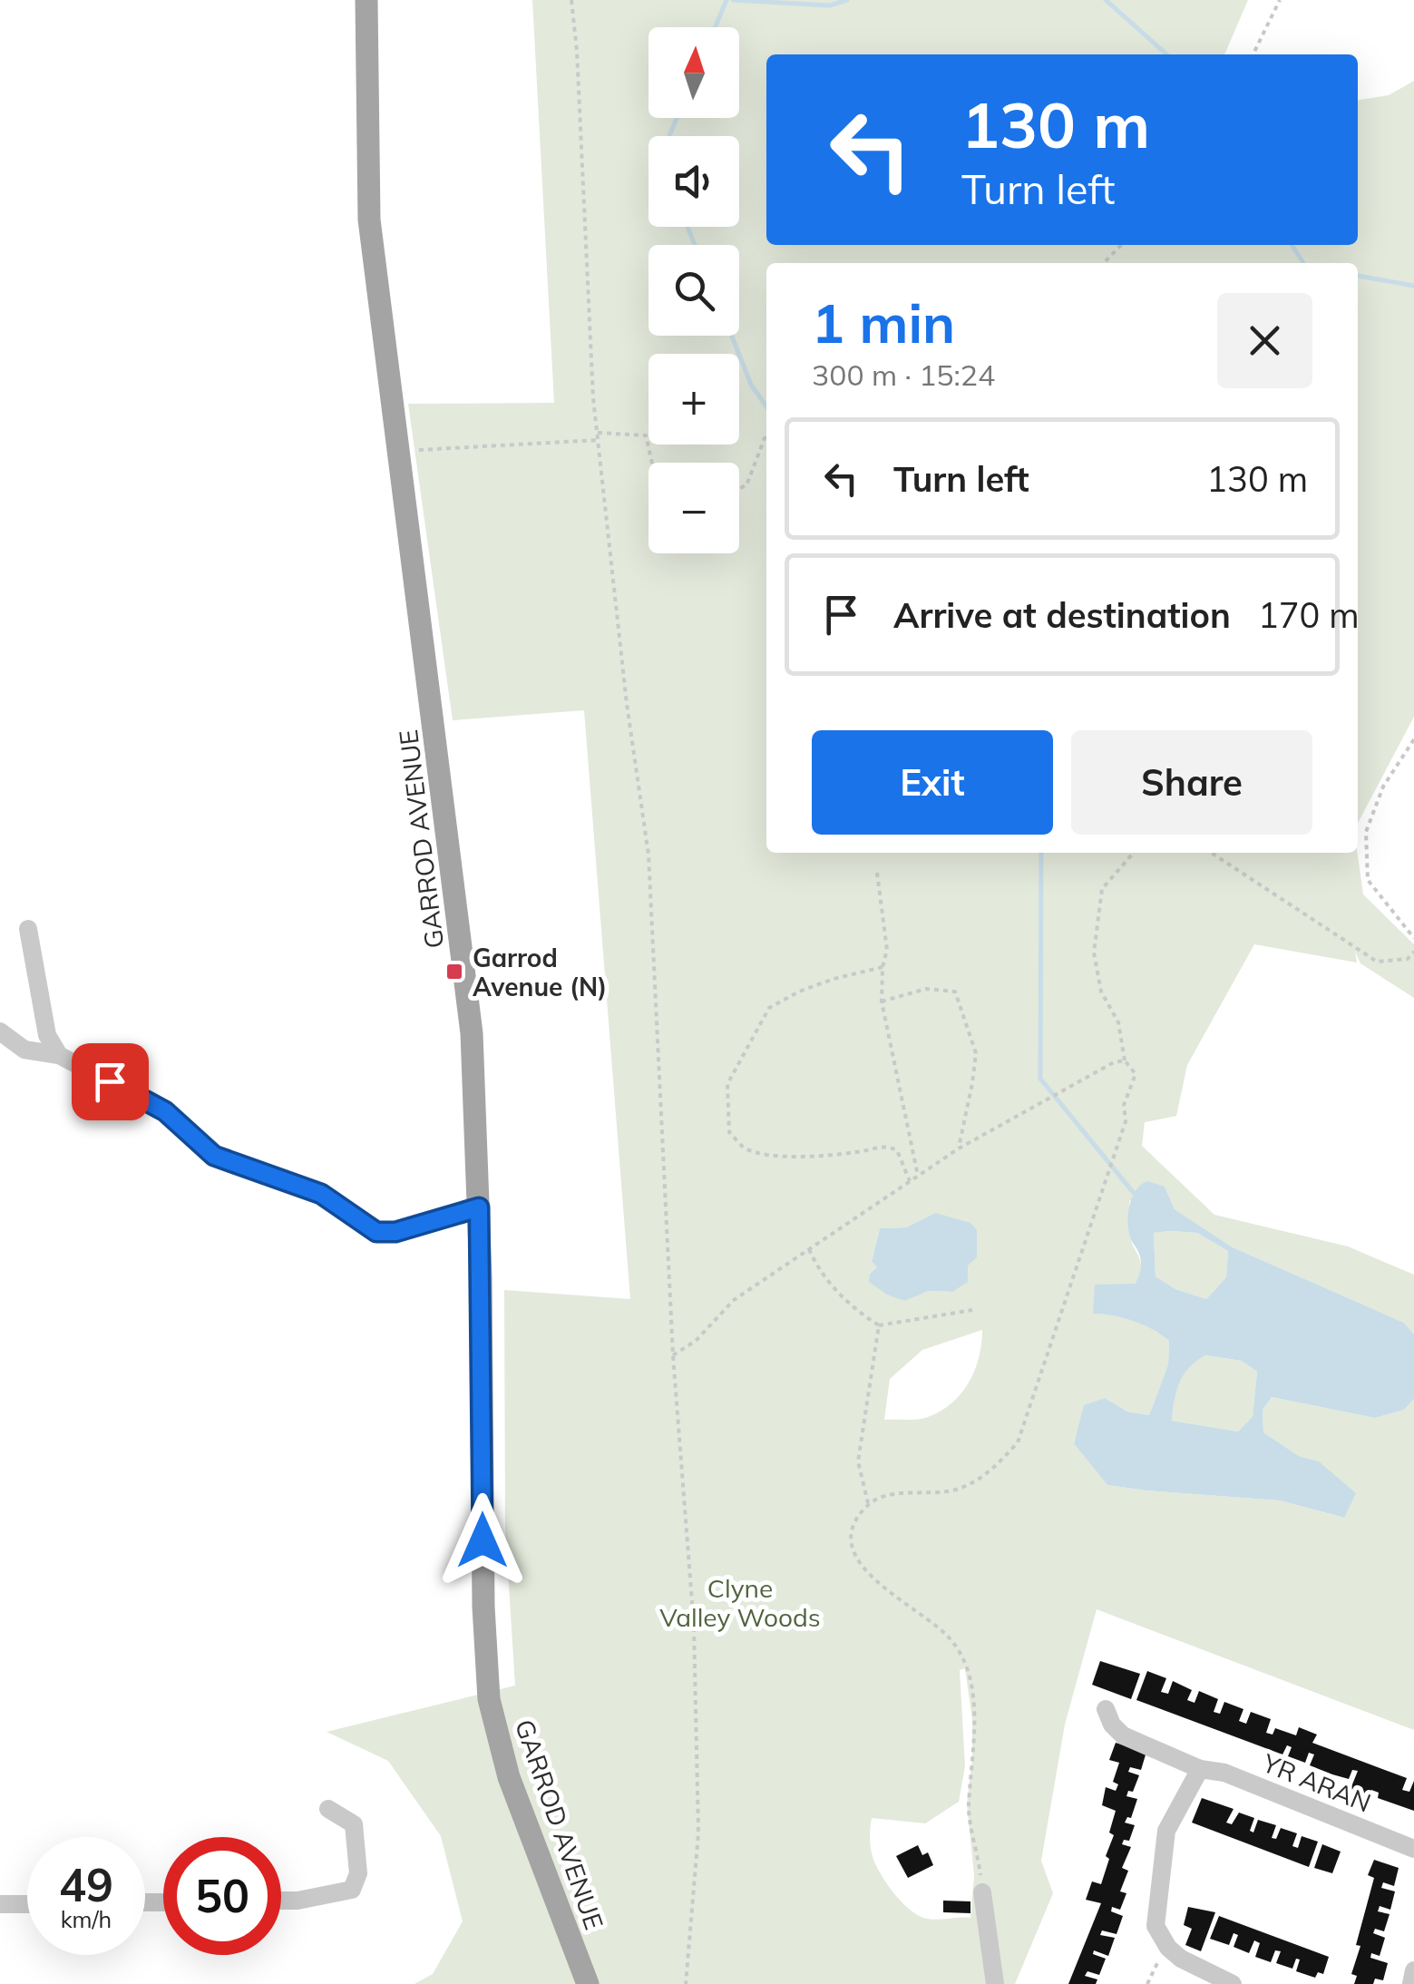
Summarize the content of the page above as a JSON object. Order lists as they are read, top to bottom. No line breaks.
{"streets":{"main road":["GARROD AVENUE"],"street":["YR ARAN"]},"parks":["Clyne Valley Woods"],"places":{"transit":["Garrod Avenue (N)"]},"north":"top","page":{"map_buttons":["+","−"],"turn":["130 m","Turn left"],"heading":["1 min","300 m · 15:24"],"list":[{"name":"Turn left","value":"130 m"},{"name":"Arrive at destination","value":"170 m"}],"buttons":["Exit","Share"],"speed":"49 km/h","limit":"50"}}
